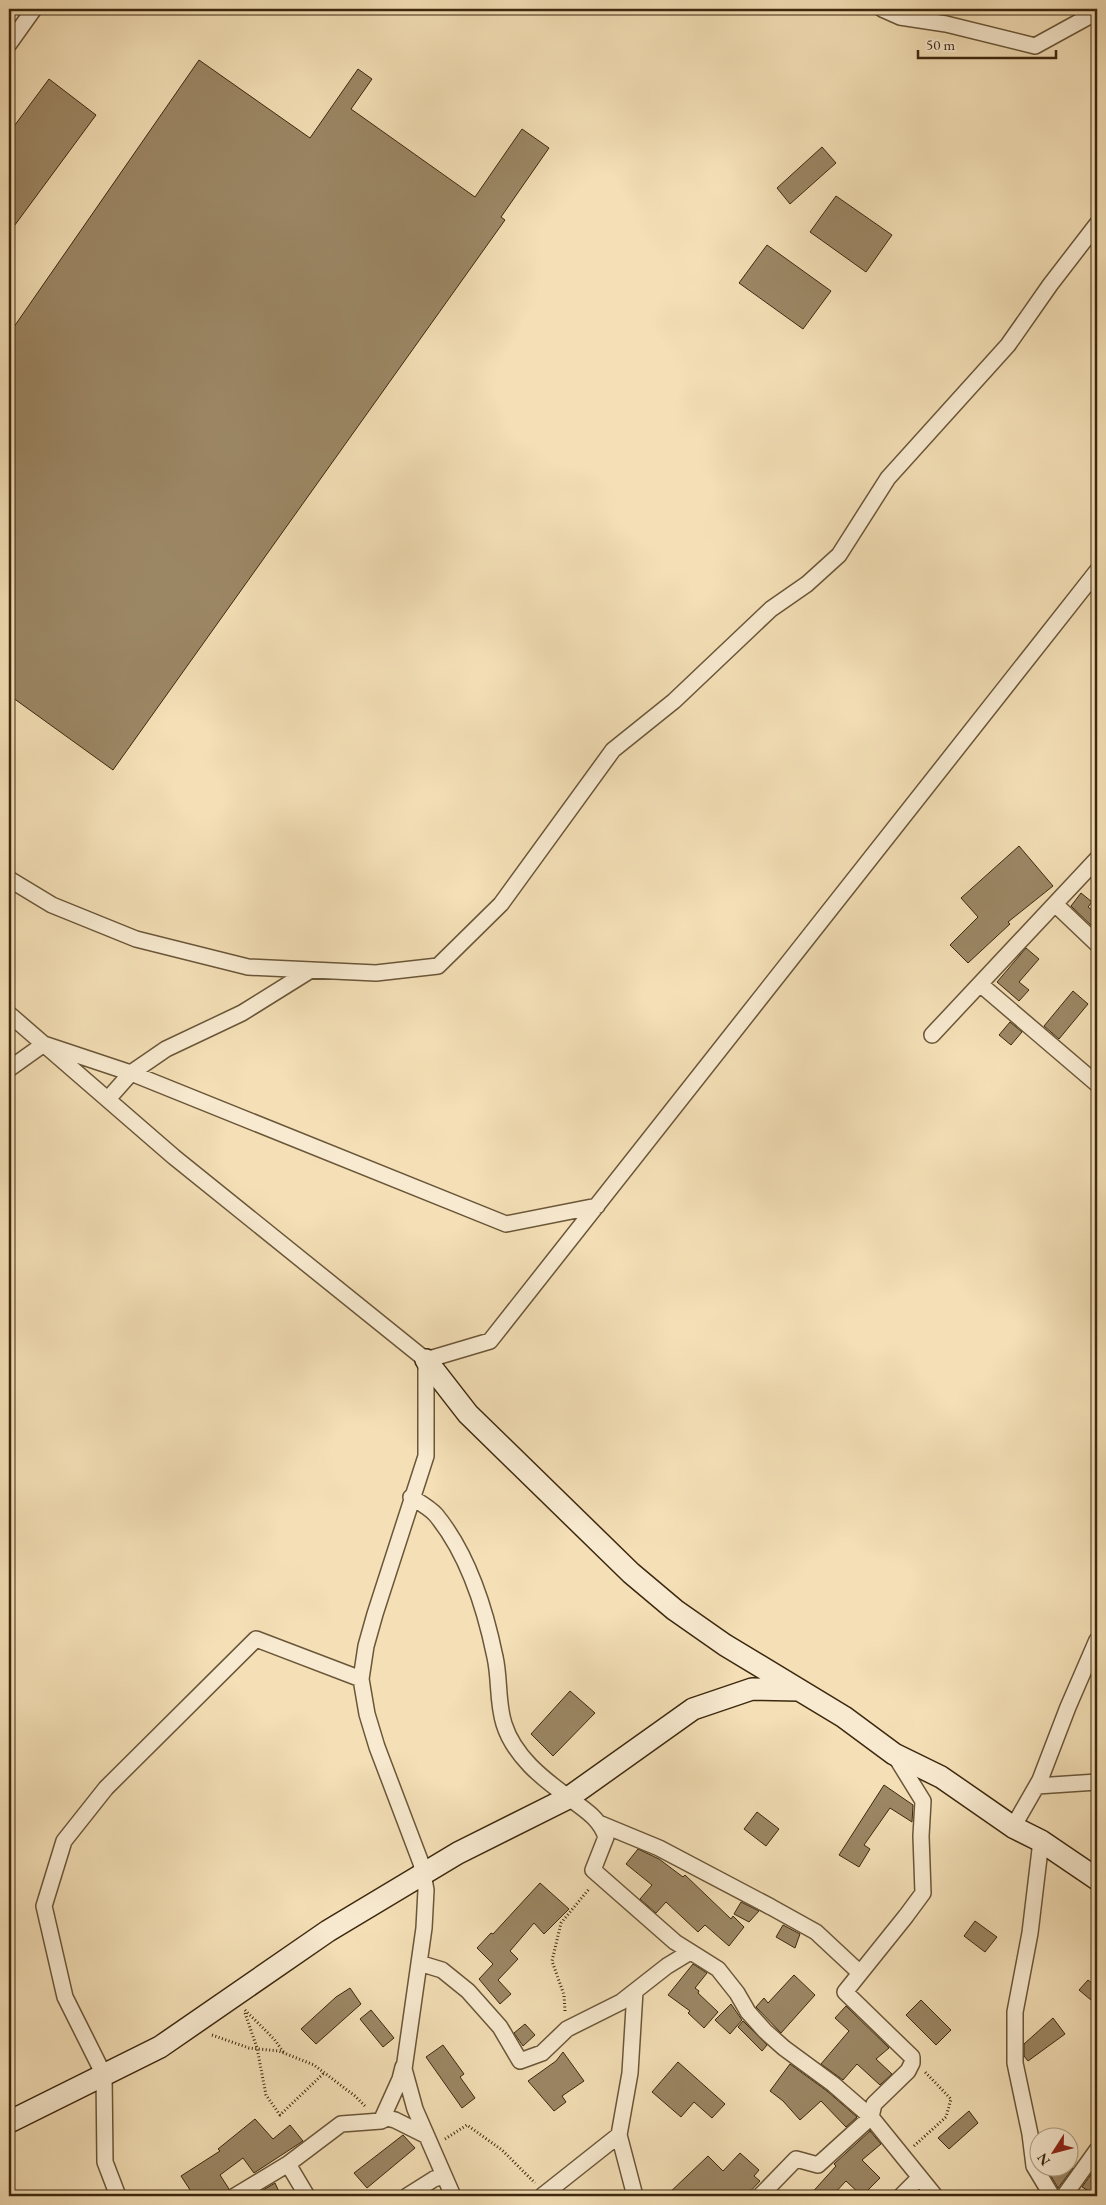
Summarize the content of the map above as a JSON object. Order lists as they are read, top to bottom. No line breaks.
{"scale_bar":"50 m","north":"bottom left"}
